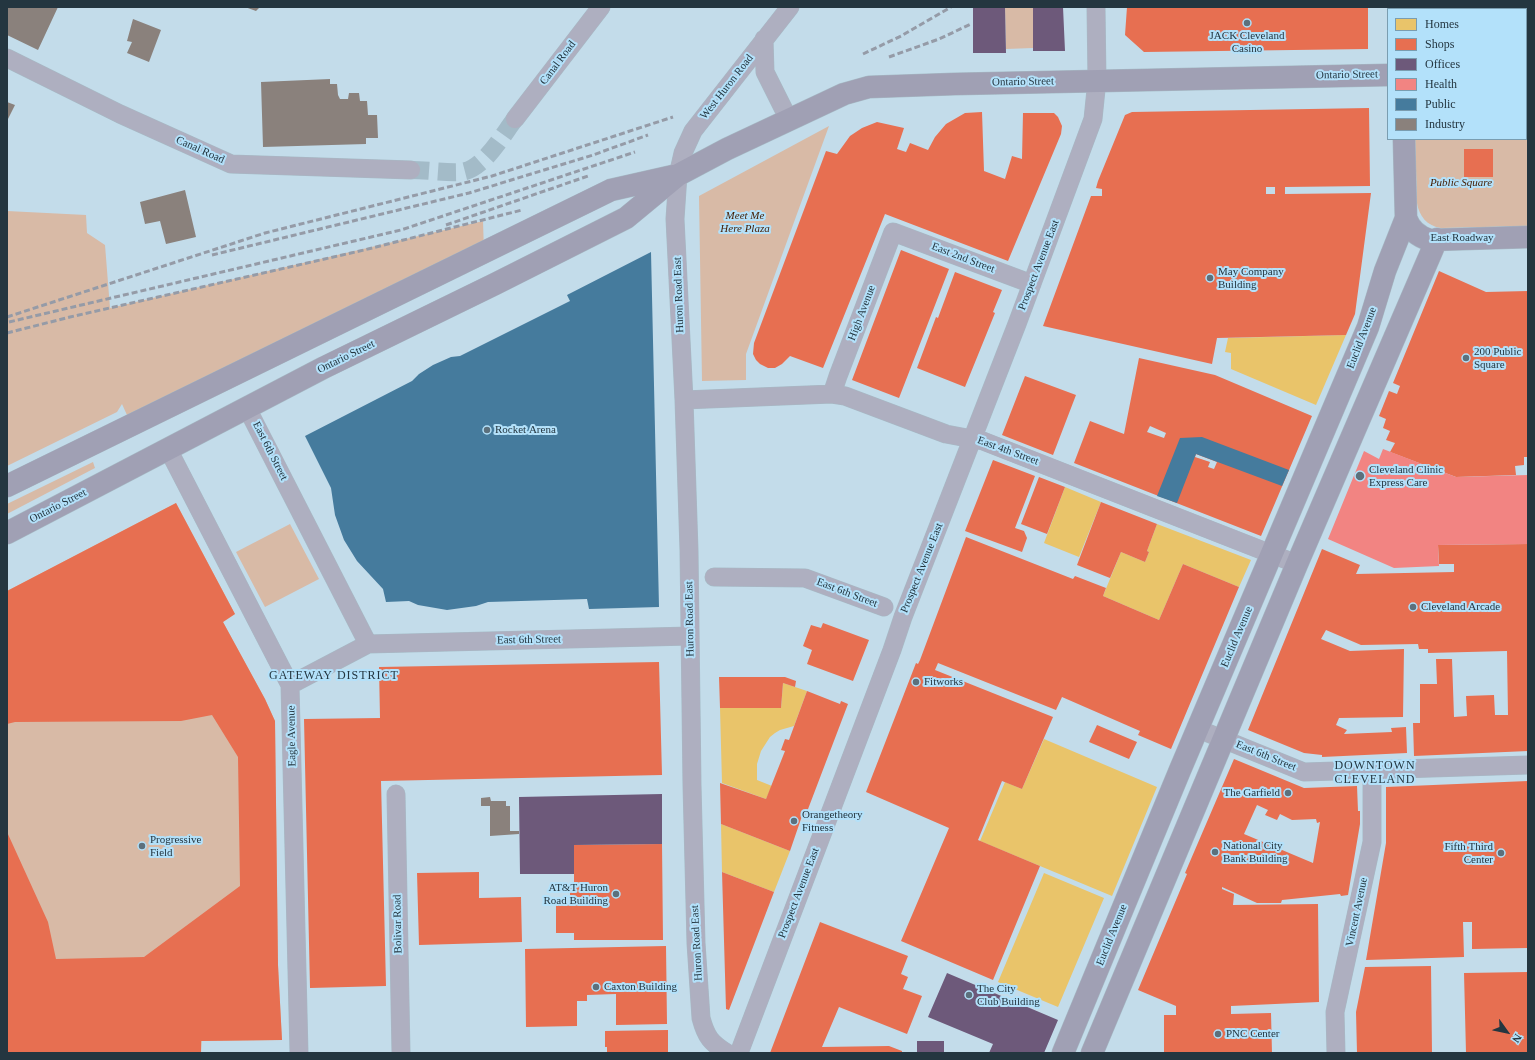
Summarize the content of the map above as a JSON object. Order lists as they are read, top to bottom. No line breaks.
{"streets":{"main road":["Ontario Street","East Roadway","Euclid Avenue"],"street":["Canal Road","West Huron Road","East 2nd Street","Prospect Avenue East","Huron Road East","High Avenue","East 6th Street","East 4th Street","Eagle Avenue","Vincent Avenue","Bolivar Road"]},"crossings":[["Ontario Street","West Huron Road"],["Ontario Street","Prospect Avenue East"],["Ontario Street","Huron Road East"],["Ontario Street","East 6th Street"],["Ontario Street","Eagle Avenue"],["West Huron Road","Huron Road East"],["East Roadway","Euclid Avenue"],["East 2nd Street","Prospect Avenue East"],["East 2nd Street","High Avenue"],["Prospect Avenue East","East 4th Street"],["Huron Road East","East 6th Street"],["Huron Road East","East 4th Street"],["High Avenue","East 4th Street"],["Euclid Avenue","East 6th Street"],["Euclid Avenue","East 4th Street"],["East 6th Street","Eagle Avenue"],["East 6th Street","Vincent Avenue"]],"districts":["GATEWAY DISTRICT","DOWNTOWN CLEVELAND"],"parks":["Public Square","Meet Me Here Plaza"],"places":["JACK Cleveland Casino","May Company Building","200 Public Square","Rocket Arena","Cleveland Clinic Express Care","Cleveland Arcade","Fitworks","The Garfield","Orangetheory Fitness","Progressive Field","National City Bank Building","Fifth Third Center","AT&T Huron Road Building","Caxton Building","The City Club Building","PNC Center"],"legend":["Homes","Shops","Offices","Health","Public","Industry"],"north":"bottom right"}
